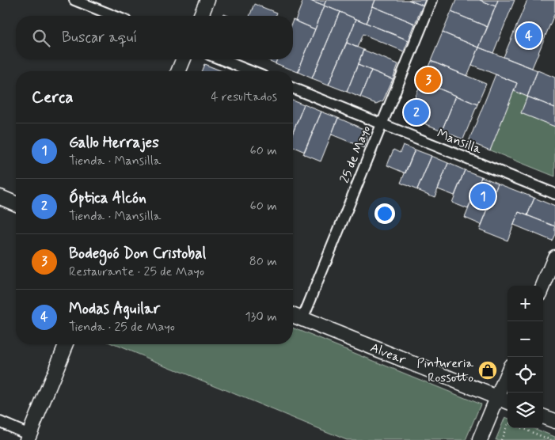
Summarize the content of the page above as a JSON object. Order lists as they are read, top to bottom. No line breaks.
{"streets":{"street":["Mansilla","25 de Mayo","Alvear"]},"crossings":[["Mansilla","25 de Mayo"],["25 de Mayo","Alvear"]],"places":{"shop":["Pintureria Rossotto"]},"page":{"search":"Buscar aquí","pins":["4","3","2","1"],"heading":["Cerca","4 resultados"],"list":[{"mark":"1","name":"Gallo Herrajes","note":"Tienda · Mansilla","value":"60 m"},{"mark":"2","name":"Óptica Alcón","note":"Tienda · Mansilla","value":"60 m"},{"mark":"3","name":"Bodegoó Don Cristobal","note":"Restaurante · 25 de Mayo","value":"80 m"},{"mark":"4","name":"Modas Aguilar","note":"Tienda · 25 de Mayo","value":"130 m"}],"map_buttons":["+","−"]}}
